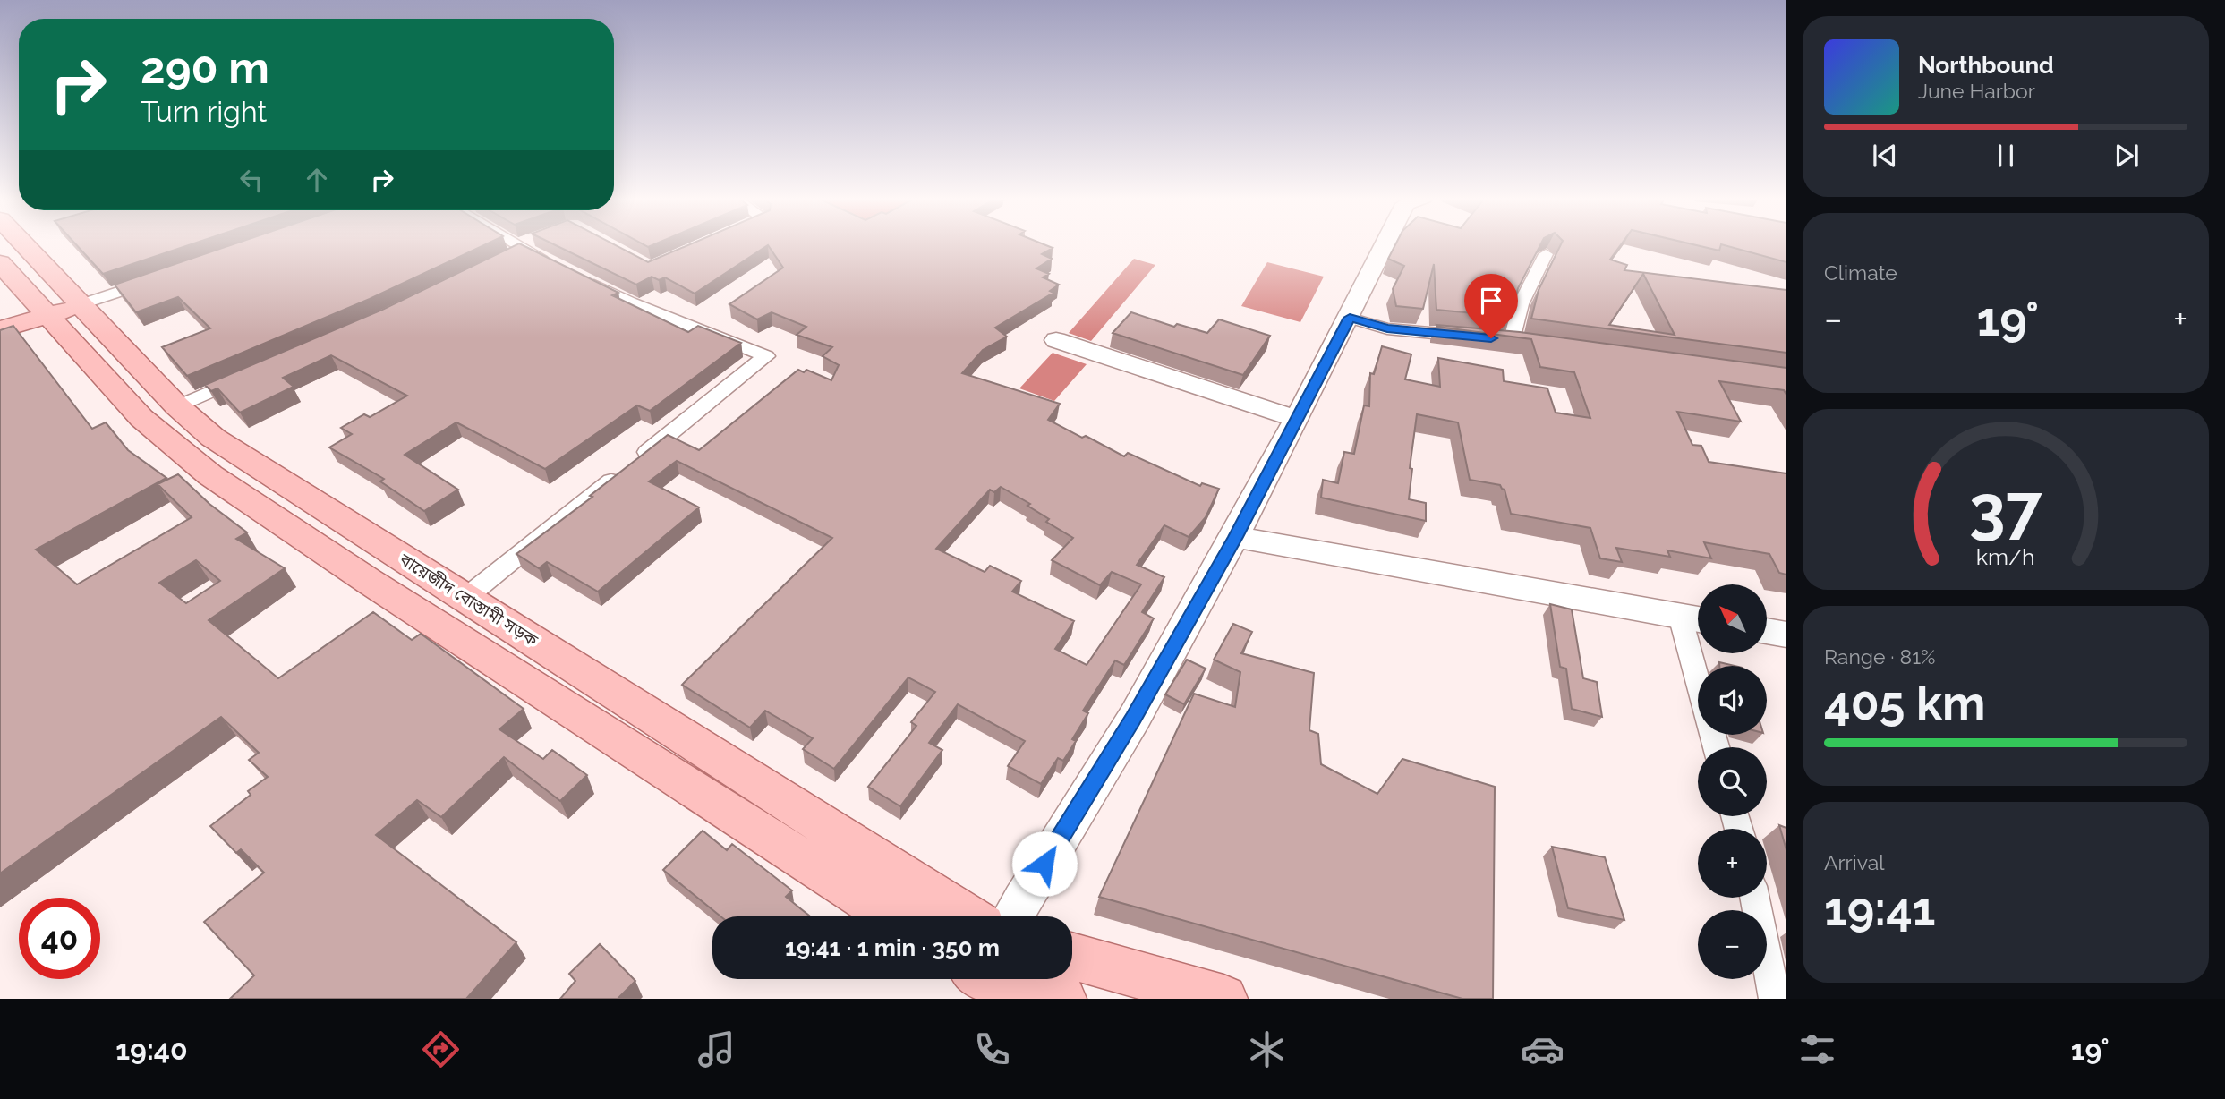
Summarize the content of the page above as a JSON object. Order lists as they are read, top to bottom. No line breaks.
{"streets":{"main road":["বায়েজীদ বোস্তামী সড়ক"]},"north":"top left","page":{"turn":["290 m","Turn right"],"song":["Northbound","June Harbor"],"tile":["Climate",["Range · 81%","405 km"],["Arrival","19:41"]],"heat":["−","19°","+"],"map_buttons":["+","−"],"limit":"40","trip":"19:41 · 1 min · 350 m","tabs":["19:40","19°"],"gauge":["37","km/h"]}}
